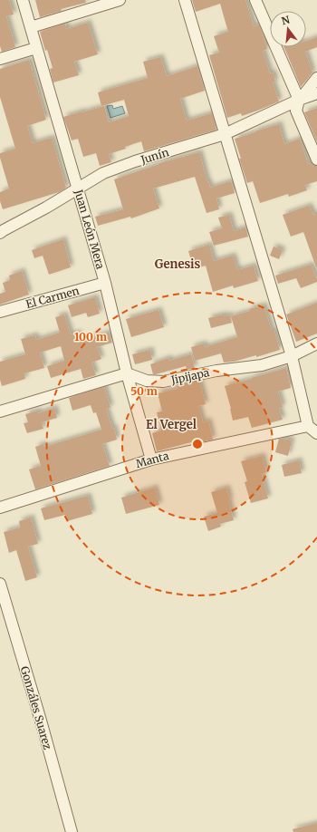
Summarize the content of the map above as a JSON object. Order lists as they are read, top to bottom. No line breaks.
{"streets":{"street":["Junín","Juan León Mera","El Carmen","Jipijapa","Manta","Gonzáles Suarez"]},"crossings":[["Junín","Juan León Mera"],["Juan León Mera","El Carmen"],["Juan León Mera","Jipijapa"],["Juan León Mera","Manta"]],"districts":["Genesis","El Vergel"],"north":"top","rings":["100 m","50 m"]}
